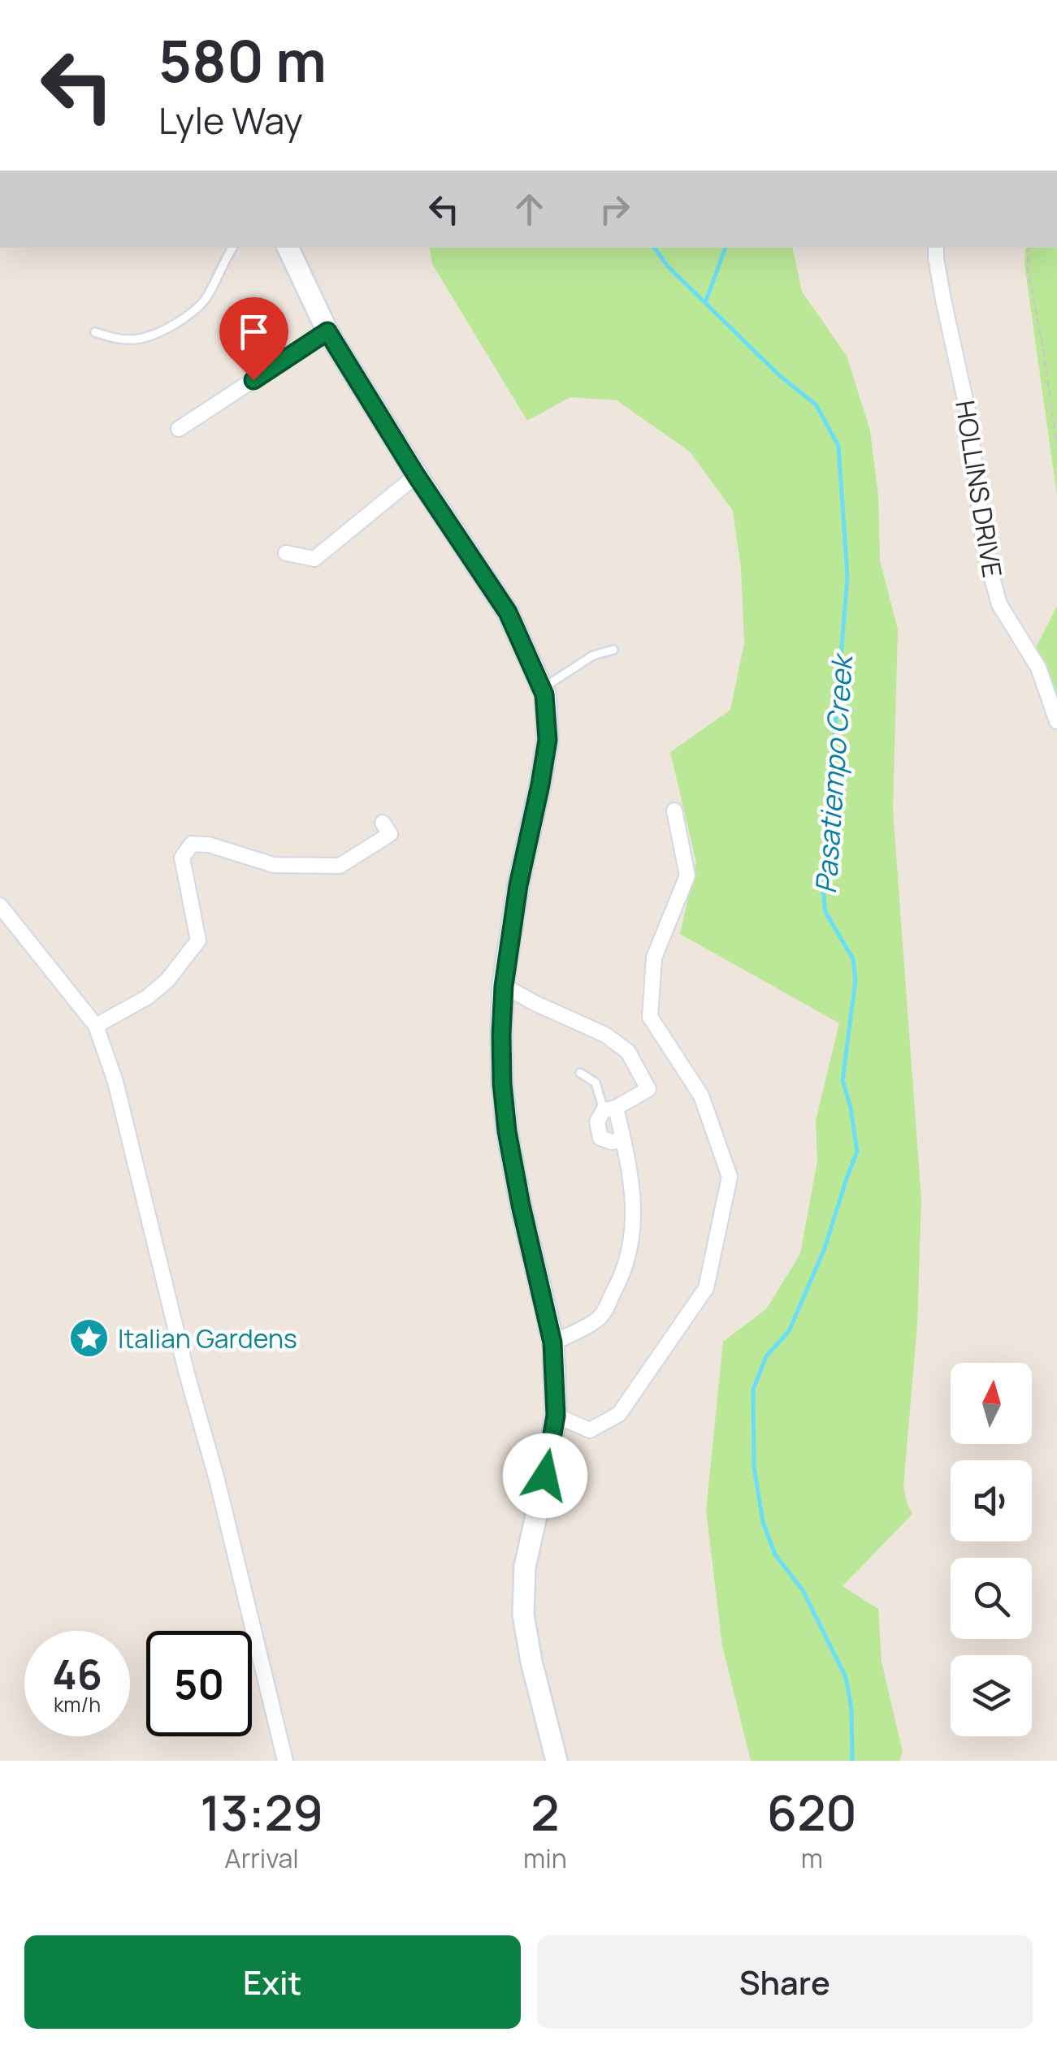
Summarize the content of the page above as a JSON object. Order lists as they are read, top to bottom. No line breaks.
{"streets":{"street":["HOLLINS DRIVE"]},"water":["Pasatiempo Creek"],"places":{"place":["Italian Gardens"]},"north":"top","page":{"turn":["580 m","Lyle Way"],"speed":"46 km/h","limit":"50","eta":["13:29","Arrival","2","min","620","m"],"buttons":["Exit","Share"]}}
